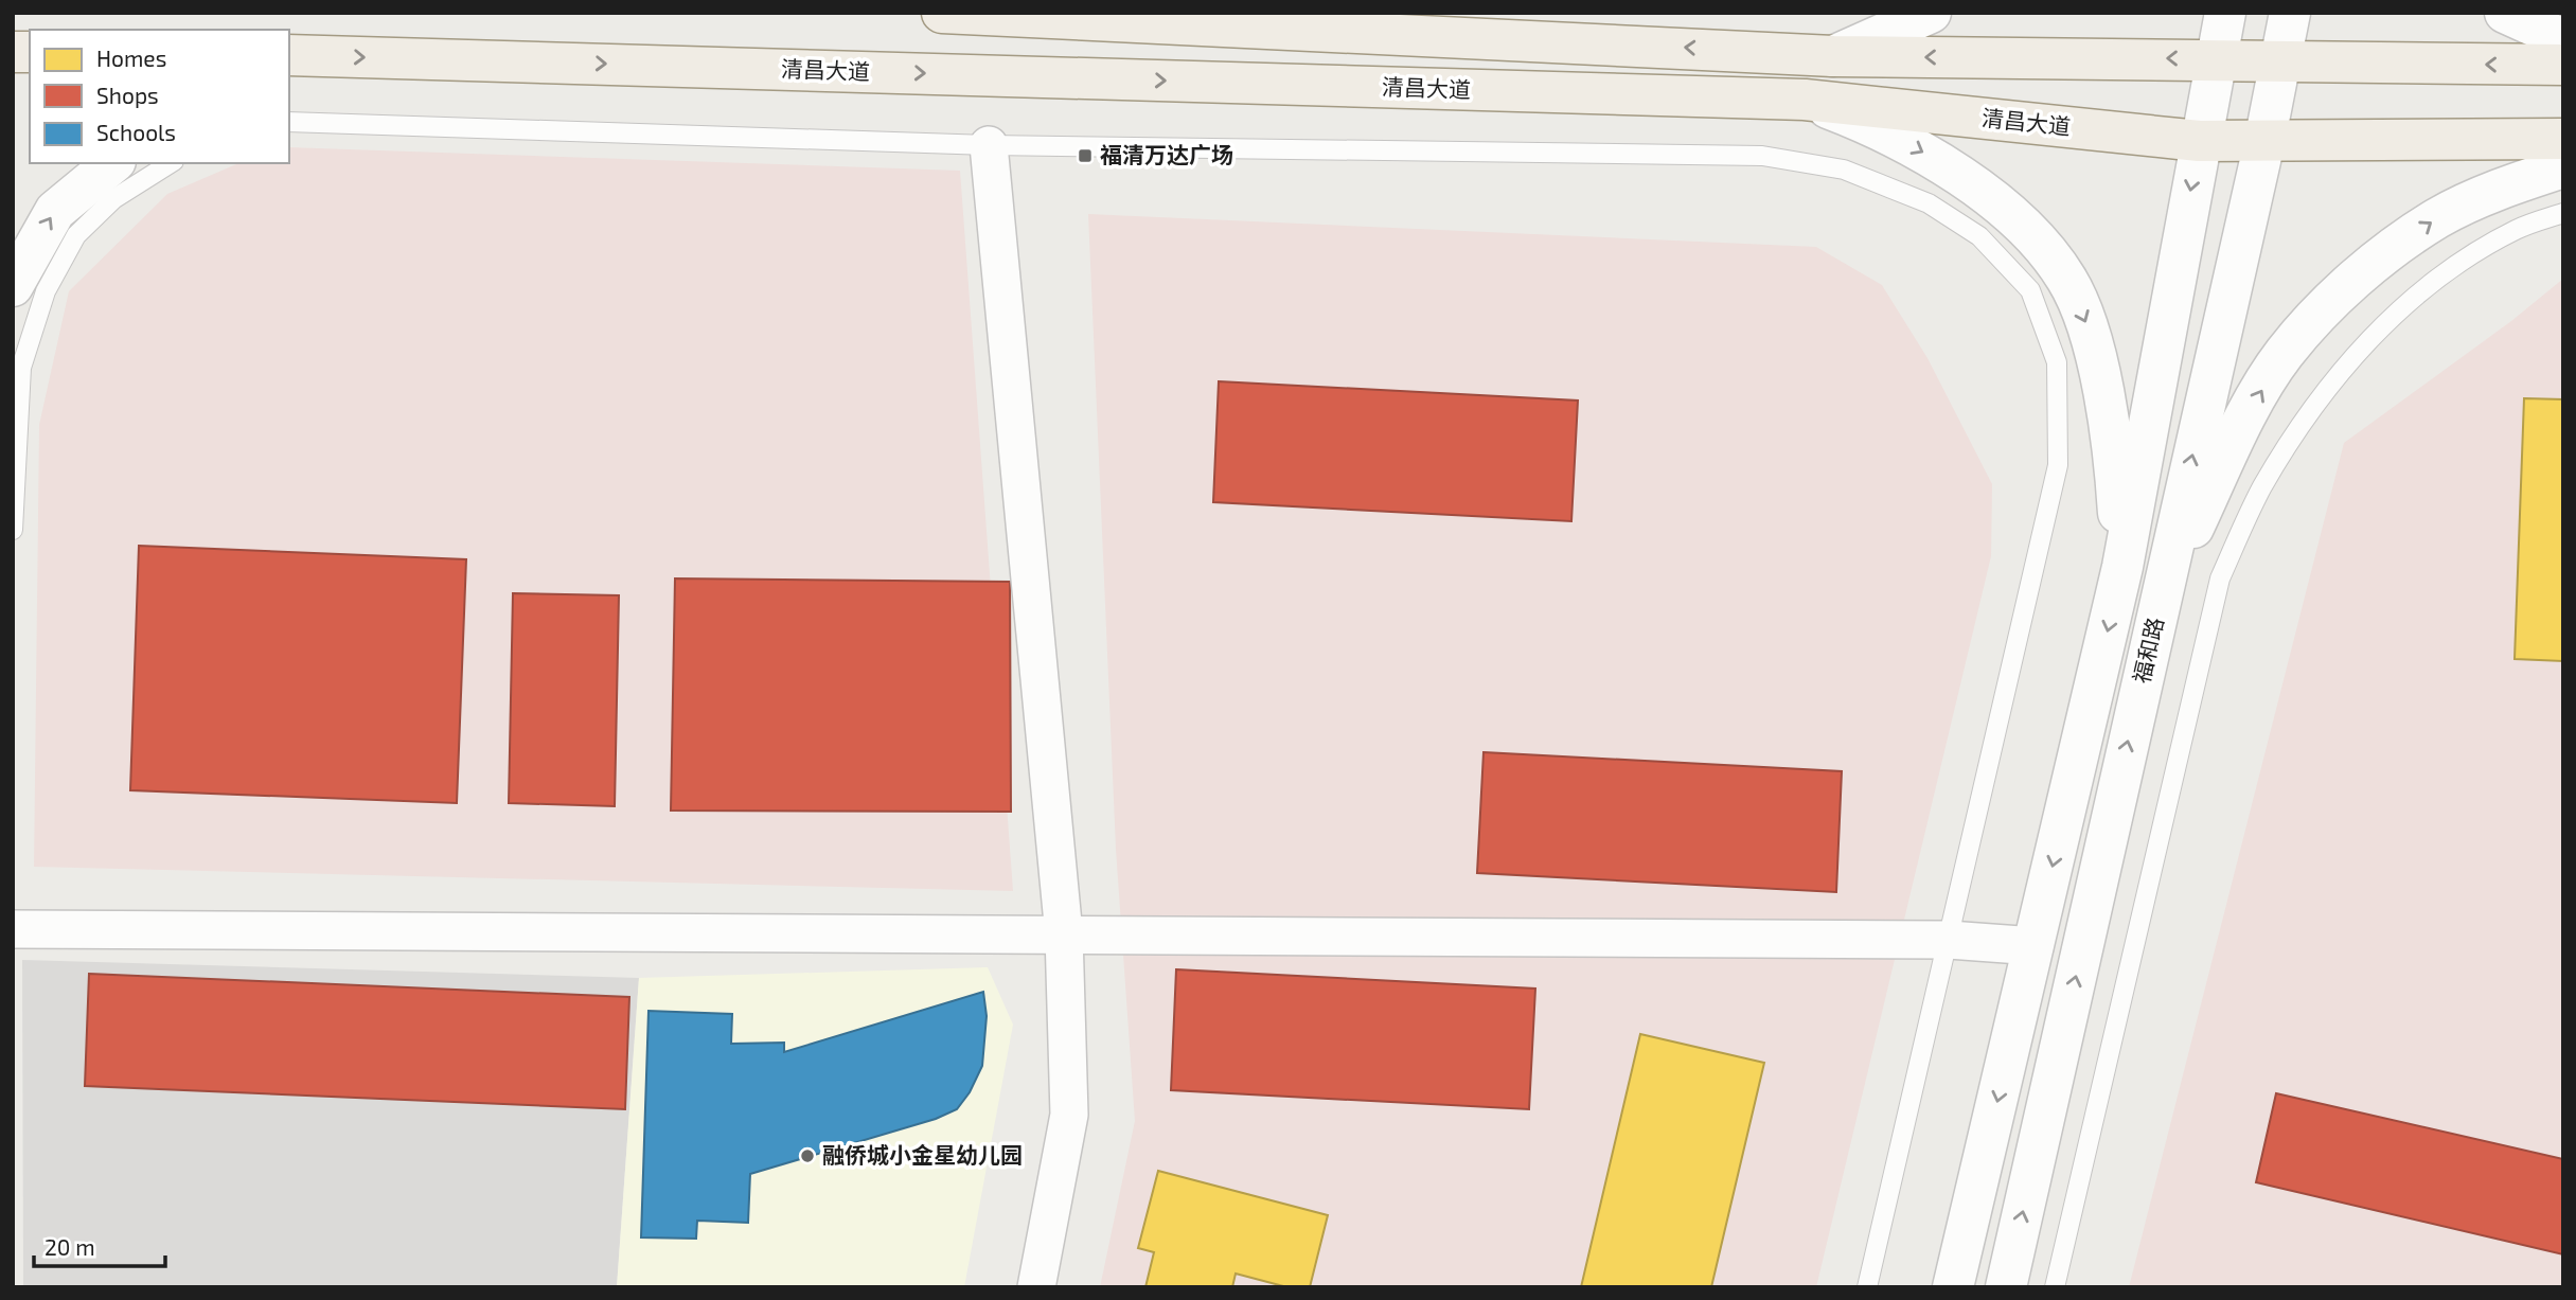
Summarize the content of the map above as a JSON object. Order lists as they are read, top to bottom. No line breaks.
{"streets":{"main road":["清昌大道"],"street":["福和路"]},"crossings":[["清昌大道","福和路"]],"places":{"transit":["福清万达广场"],"other":["融侨城小金星幼儿园"]},"legend":["Homes","Shops","Schools"],"scale_bar":"20 m"}
